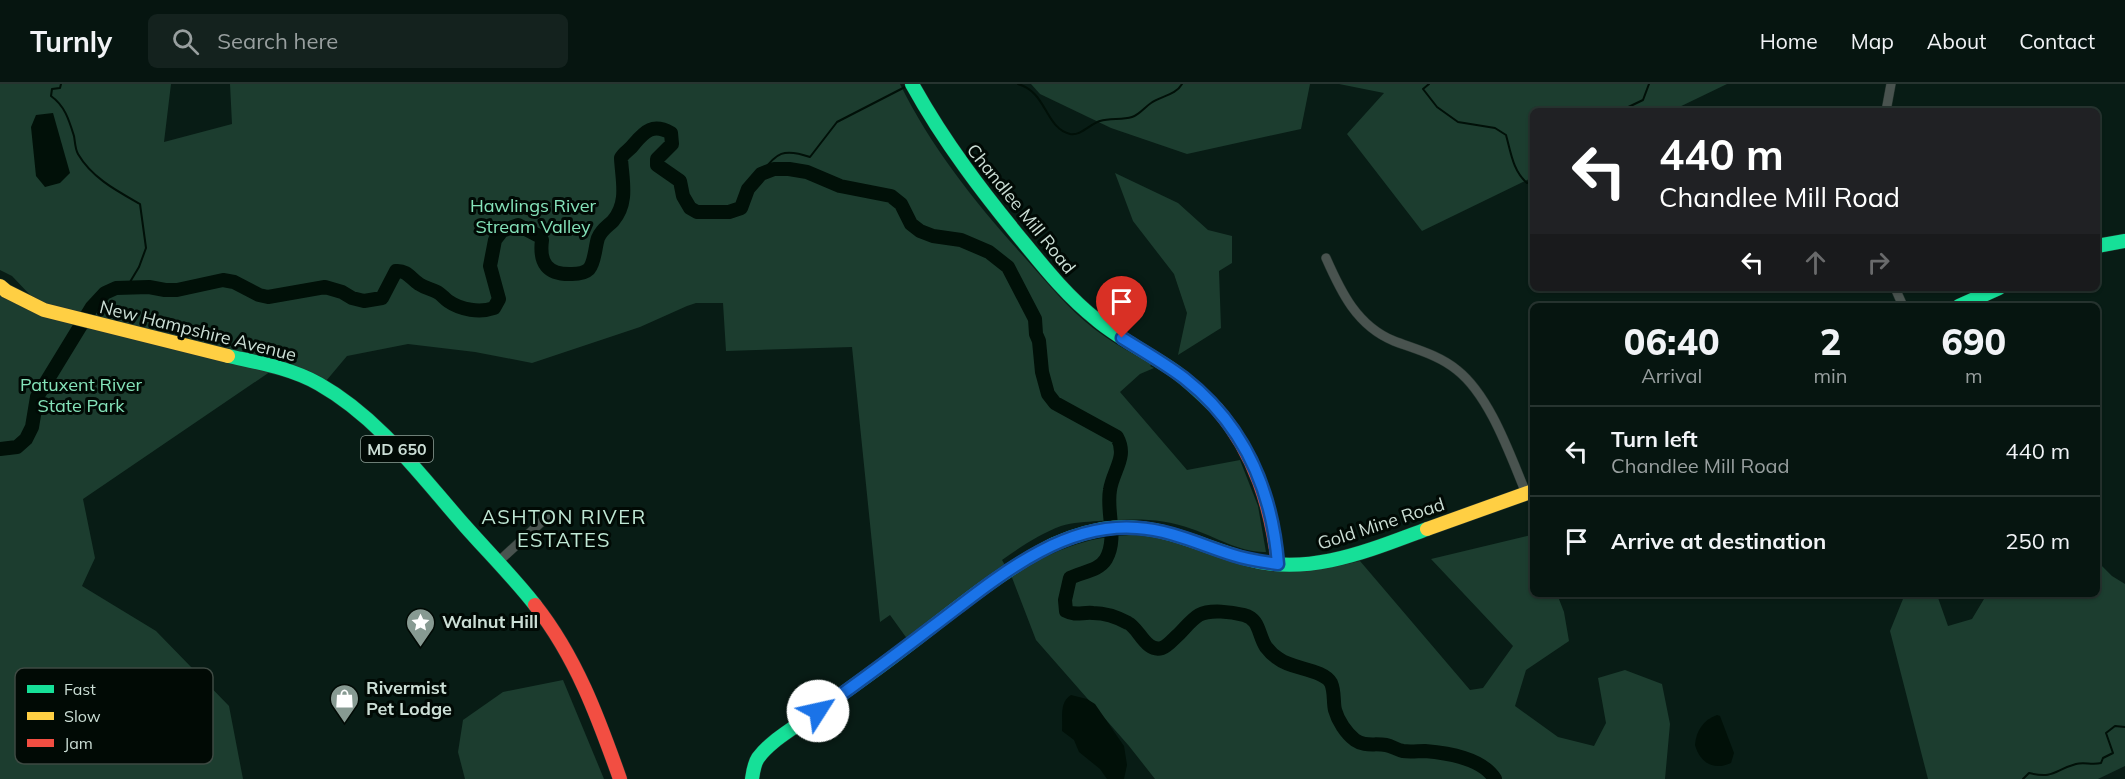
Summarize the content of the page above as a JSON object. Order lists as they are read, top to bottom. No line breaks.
{"streets":{"street":["Chandlee Mill Road","New Hampshire Avenue","MD 650","Gold Mine Road"]},"crossings":[["Chandlee Mill Road","Gold Mine Road"]],"districts":["ASHTON RIVER ESTATES"],"parks":["Hawlings River Stream Valley","Patuxent River State Park"],"places":{"place":["Walnut Hill"],"shop":["Rivermist Pet Lodge"]},"legend":["Fast","Slow","Jam"],"page":{"header":"Turnly","search":"Search here","nav":["Home","Map","About","Contact"],"turn":["440 m","Chandlee Mill Road"],"eta":["06:40","Arrival","2","min","690","m"],"list":[{"name":"Turn left","note":"Chandlee Mill Road","value":"440 m"},{"name":"Arrive at destination","value":"250 m"}]}}
